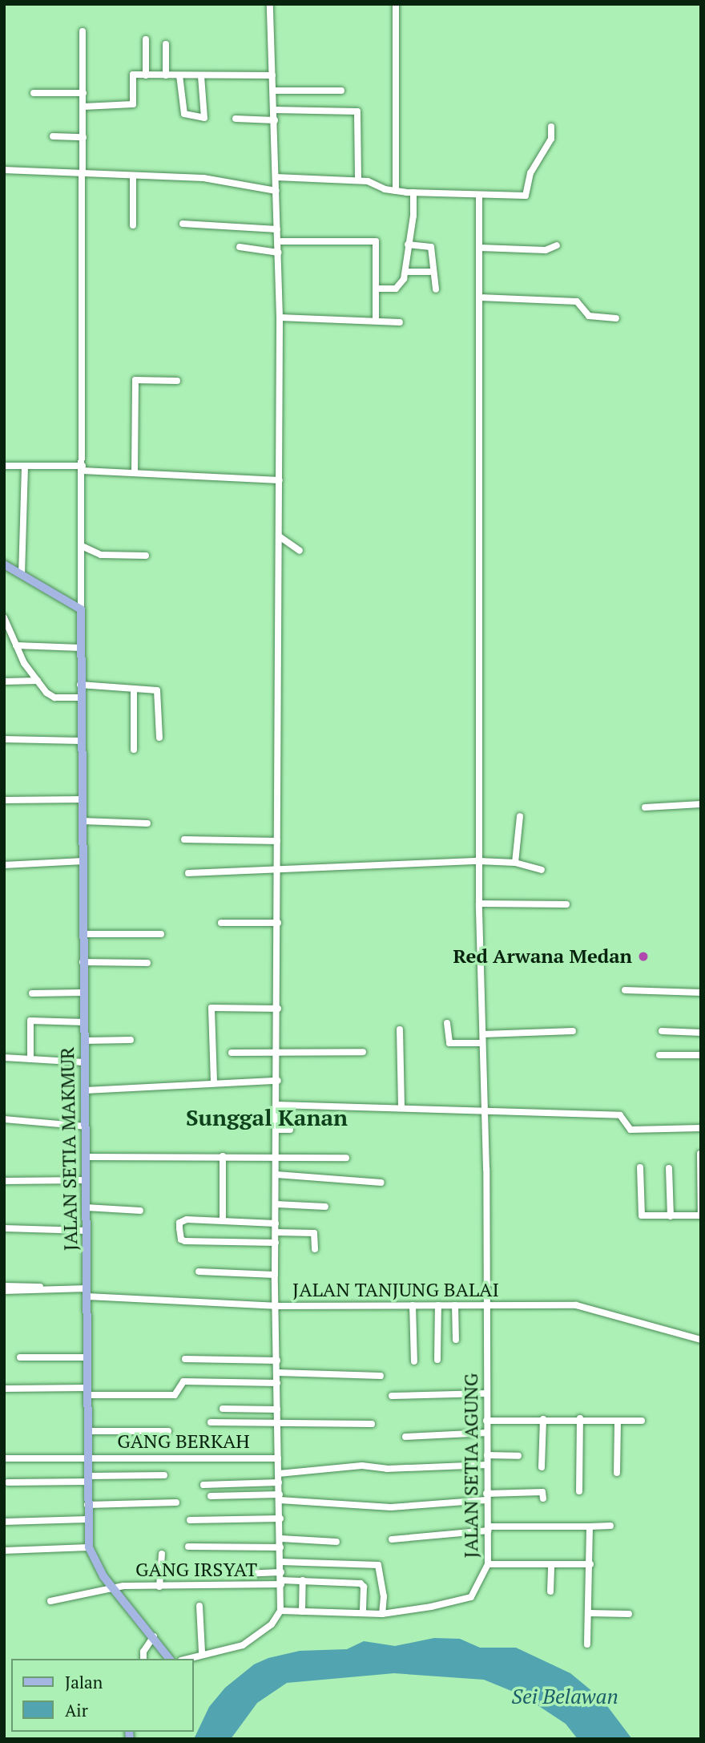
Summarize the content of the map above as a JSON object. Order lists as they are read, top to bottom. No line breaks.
{"streets":{"main road":["JALAN SETIA MAKMUR"],"street":["JALAN TANJUNG BALAI","GANG BERKAH","JALAN SETIA AGUNG","GANG IRSYAT"]},"crossings":[["JALAN SETIA MAKMUR","JALAN TANJUNG BALAI"],["JALAN SETIA MAKMUR","GANG BERKAH"],["JALAN SETIA MAKMUR","GANG IRSYAT"],["JALAN TANJUNG BALAI","JALAN SETIA AGUNG"],["JALAN SETIA AGUNG","GANG IRSYAT"]],"districts":["Sunggal Kanan"],"water":["Sei Belawan"],"places":["Red Arwana Medan"],"legend":["Jalan","Air"]}
